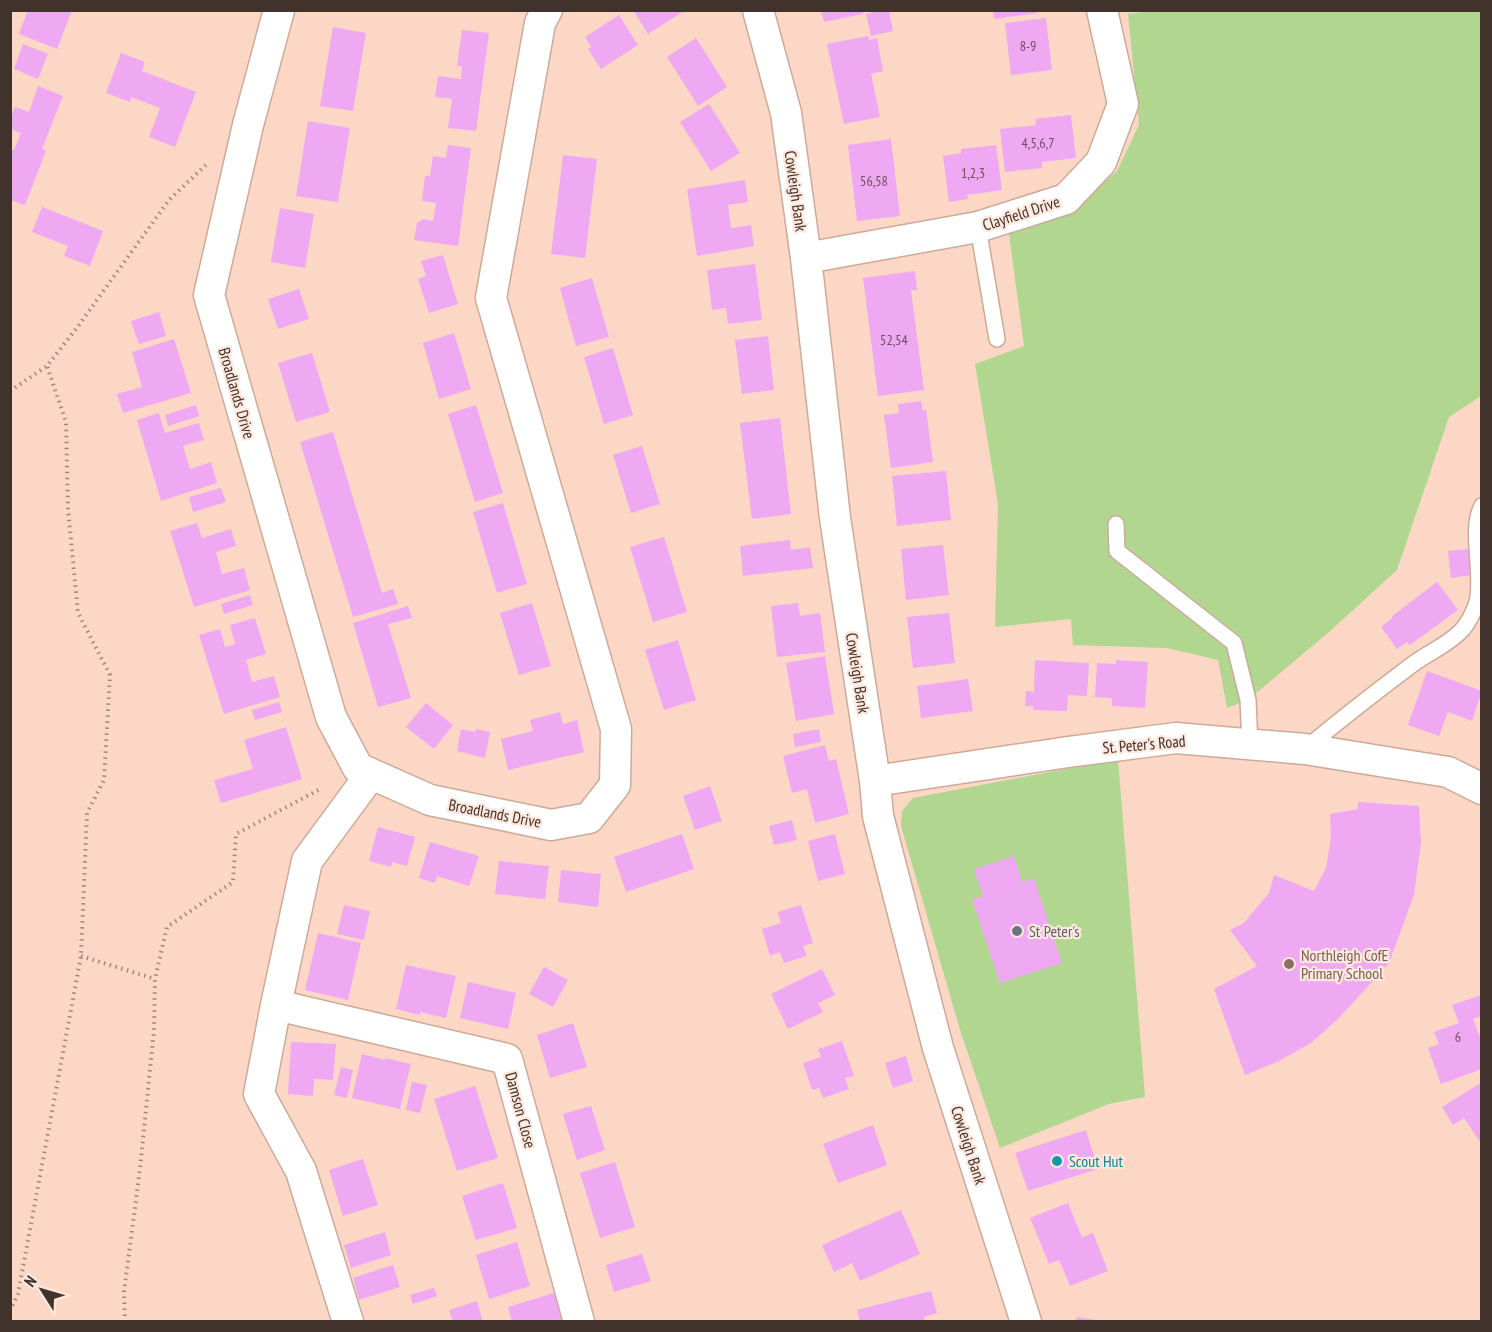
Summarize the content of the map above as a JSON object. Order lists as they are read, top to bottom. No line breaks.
{"streets":{"street":["Cowleigh Bank","Clayfield Drive","Broadlands Drive","St. Peter's Road","Damson Close"]},"crossings":[["Cowleigh Bank","Clayfield Drive"],["Cowleigh Bank","St. Peter's Road"]],"places":["St Peter's","Northleigh CofE Primary School","Scout Hut"],"house_numbers":["8-9","4,5,6,7","1,2,3","56,58","52,54","6"],"north":"top left"}
